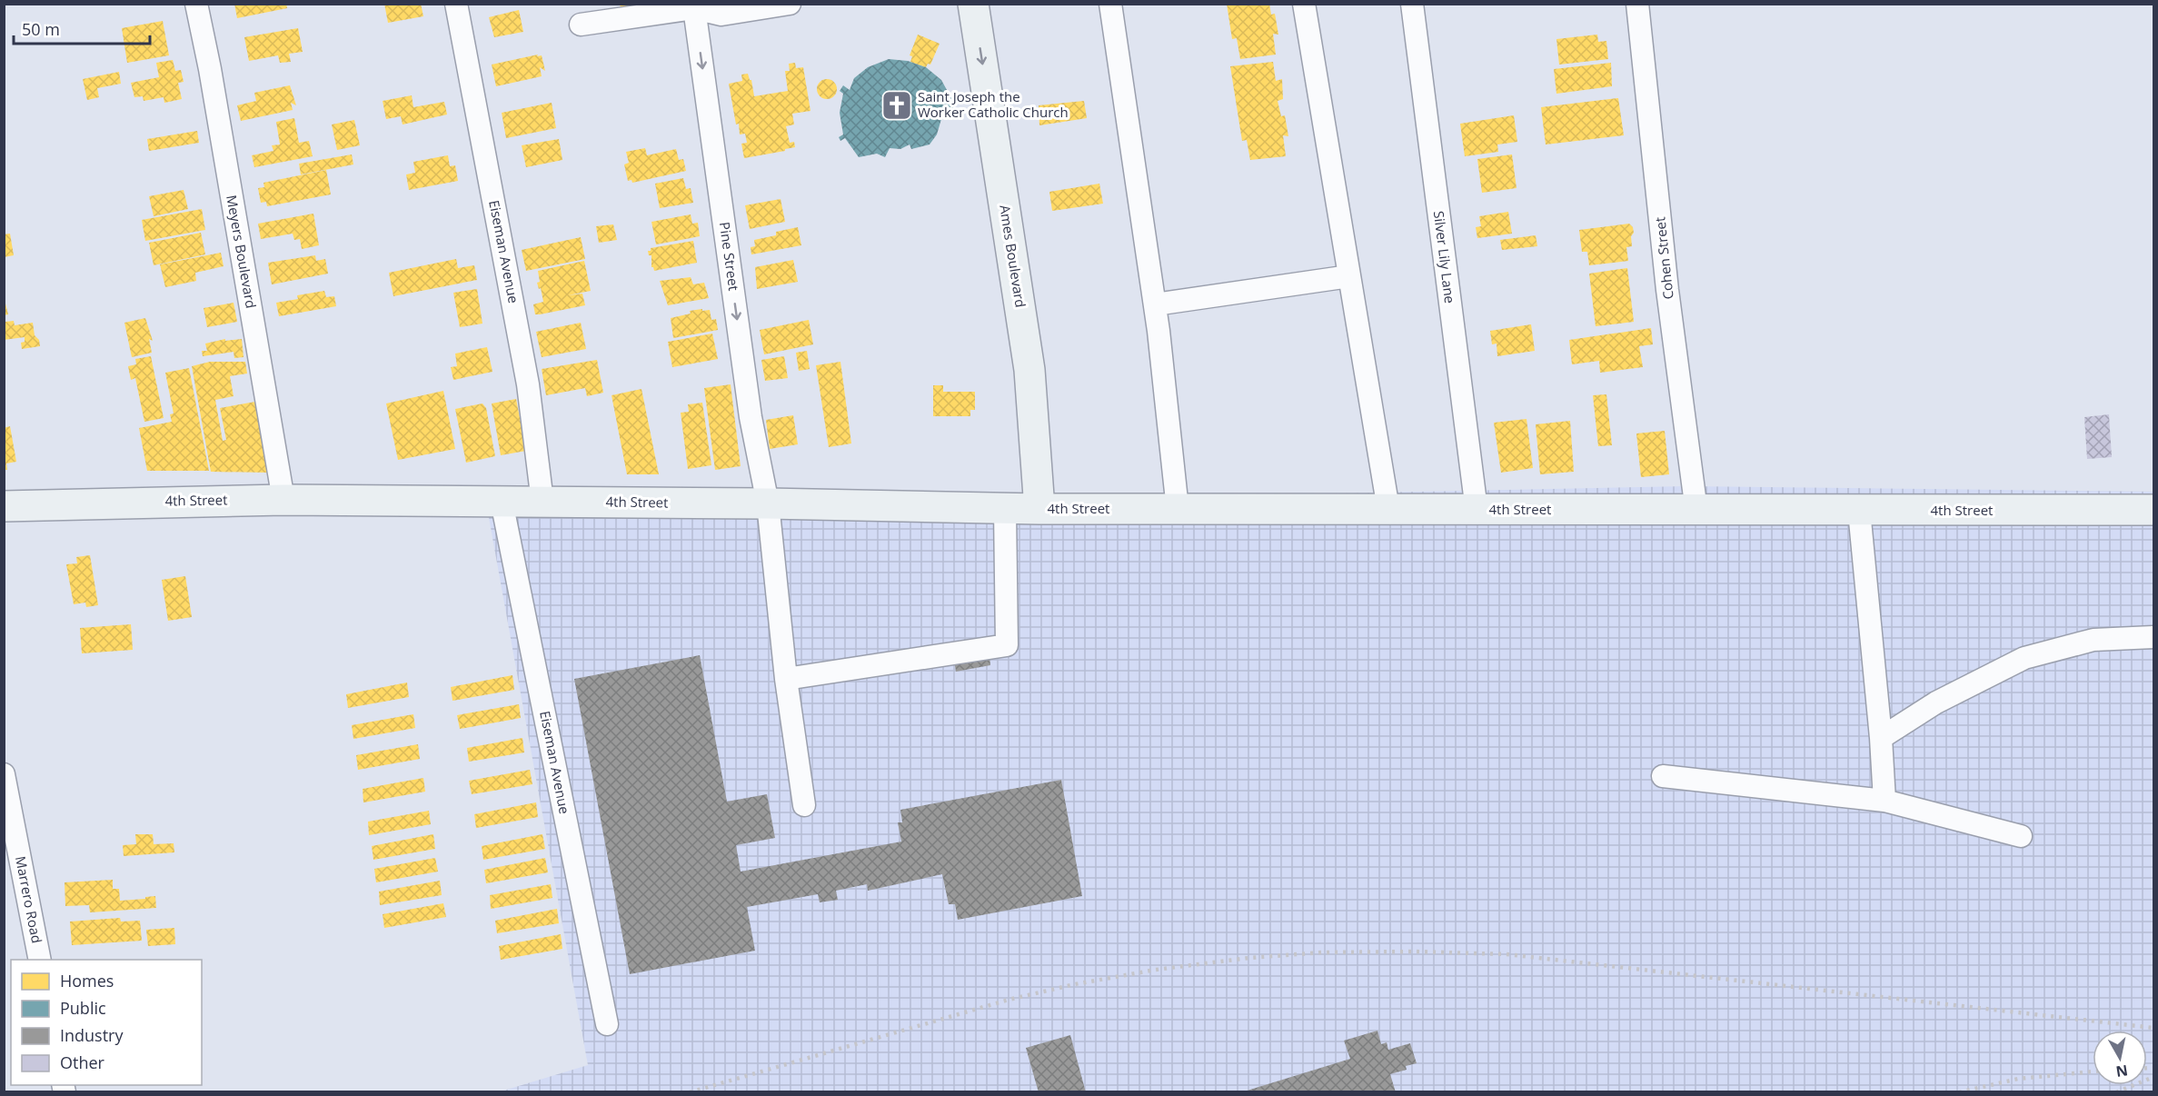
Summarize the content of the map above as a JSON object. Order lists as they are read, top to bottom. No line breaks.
{"streets":{"main road":["Ames Boulevard","4th Street"],"street":["Meyers Boulevard","Eiseman Avenue","Pine Street","Silver Lily Lane","Cohen Street","Marrero Road"]},"crossings":[["Meyers Boulevard","4th Street"],["Eiseman Avenue","4th Street"],["Pine Street","4th Street"],["Ames Boulevard","4th Street"],["Silver Lily Lane","4th Street"],["Cohen Street","4th Street"]],"one_way":["Pine Street"],"places":{"church":["Saint Joseph the Worker Catholic Church"]},"legend":["Homes","Public","Industry","Other"],"scale_bar":"50 m","north":"bottom"}
